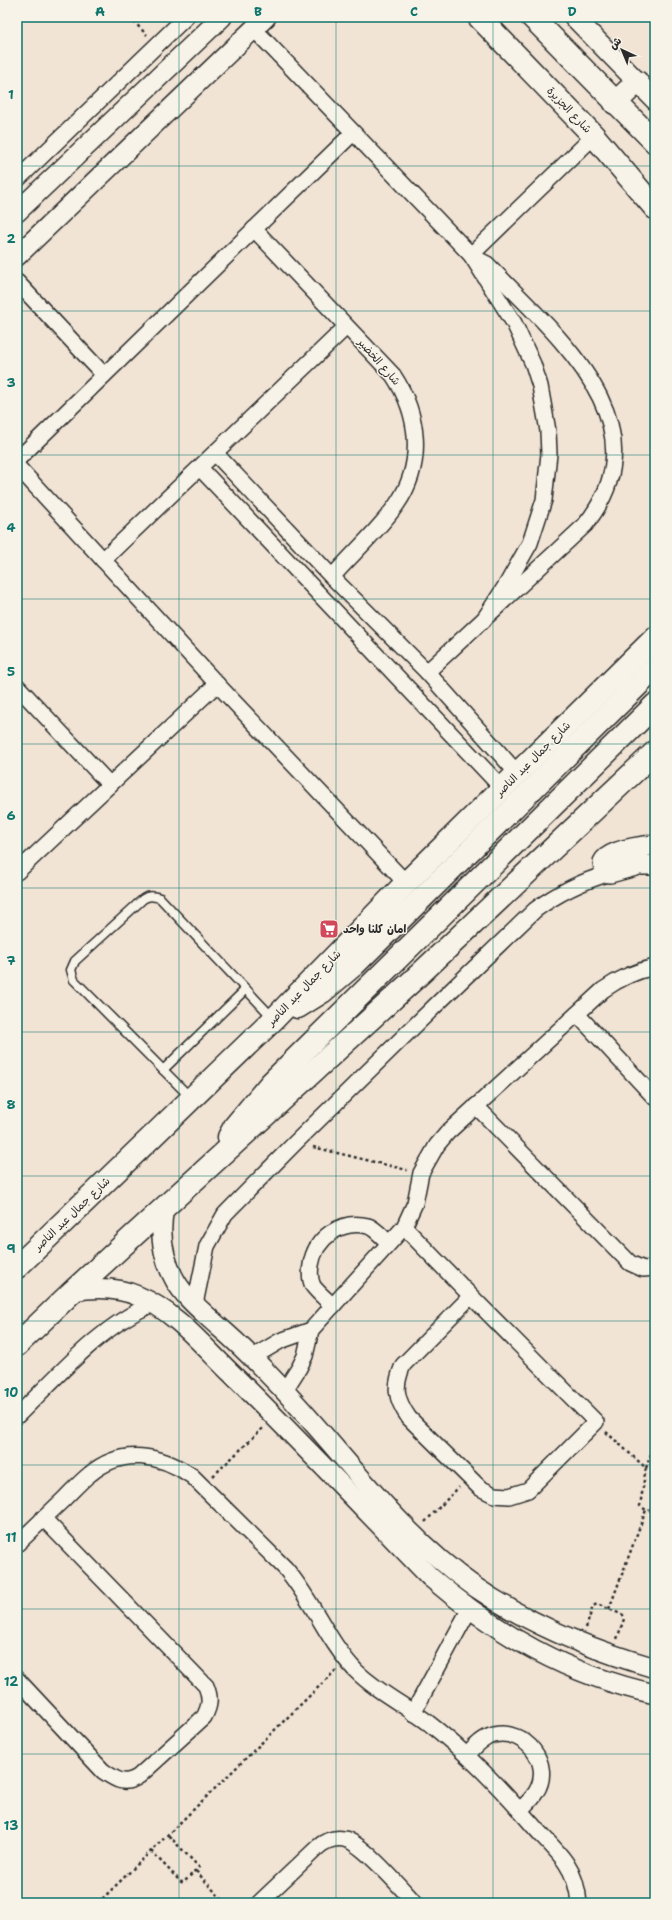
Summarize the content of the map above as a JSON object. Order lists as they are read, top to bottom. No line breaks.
{"streets":{"main road":["شارع الجزيرة","شارع جمال عبد الناصر"],"street":["شارع الخضير"]},"places":{"supermarket":["امان كلنا واحد"]},"north":"top left","grid":{"columns":["A","B","C","D"],"rows":["1","2","3","4","5","6","7","8","9","10","11","12","13"]}}
